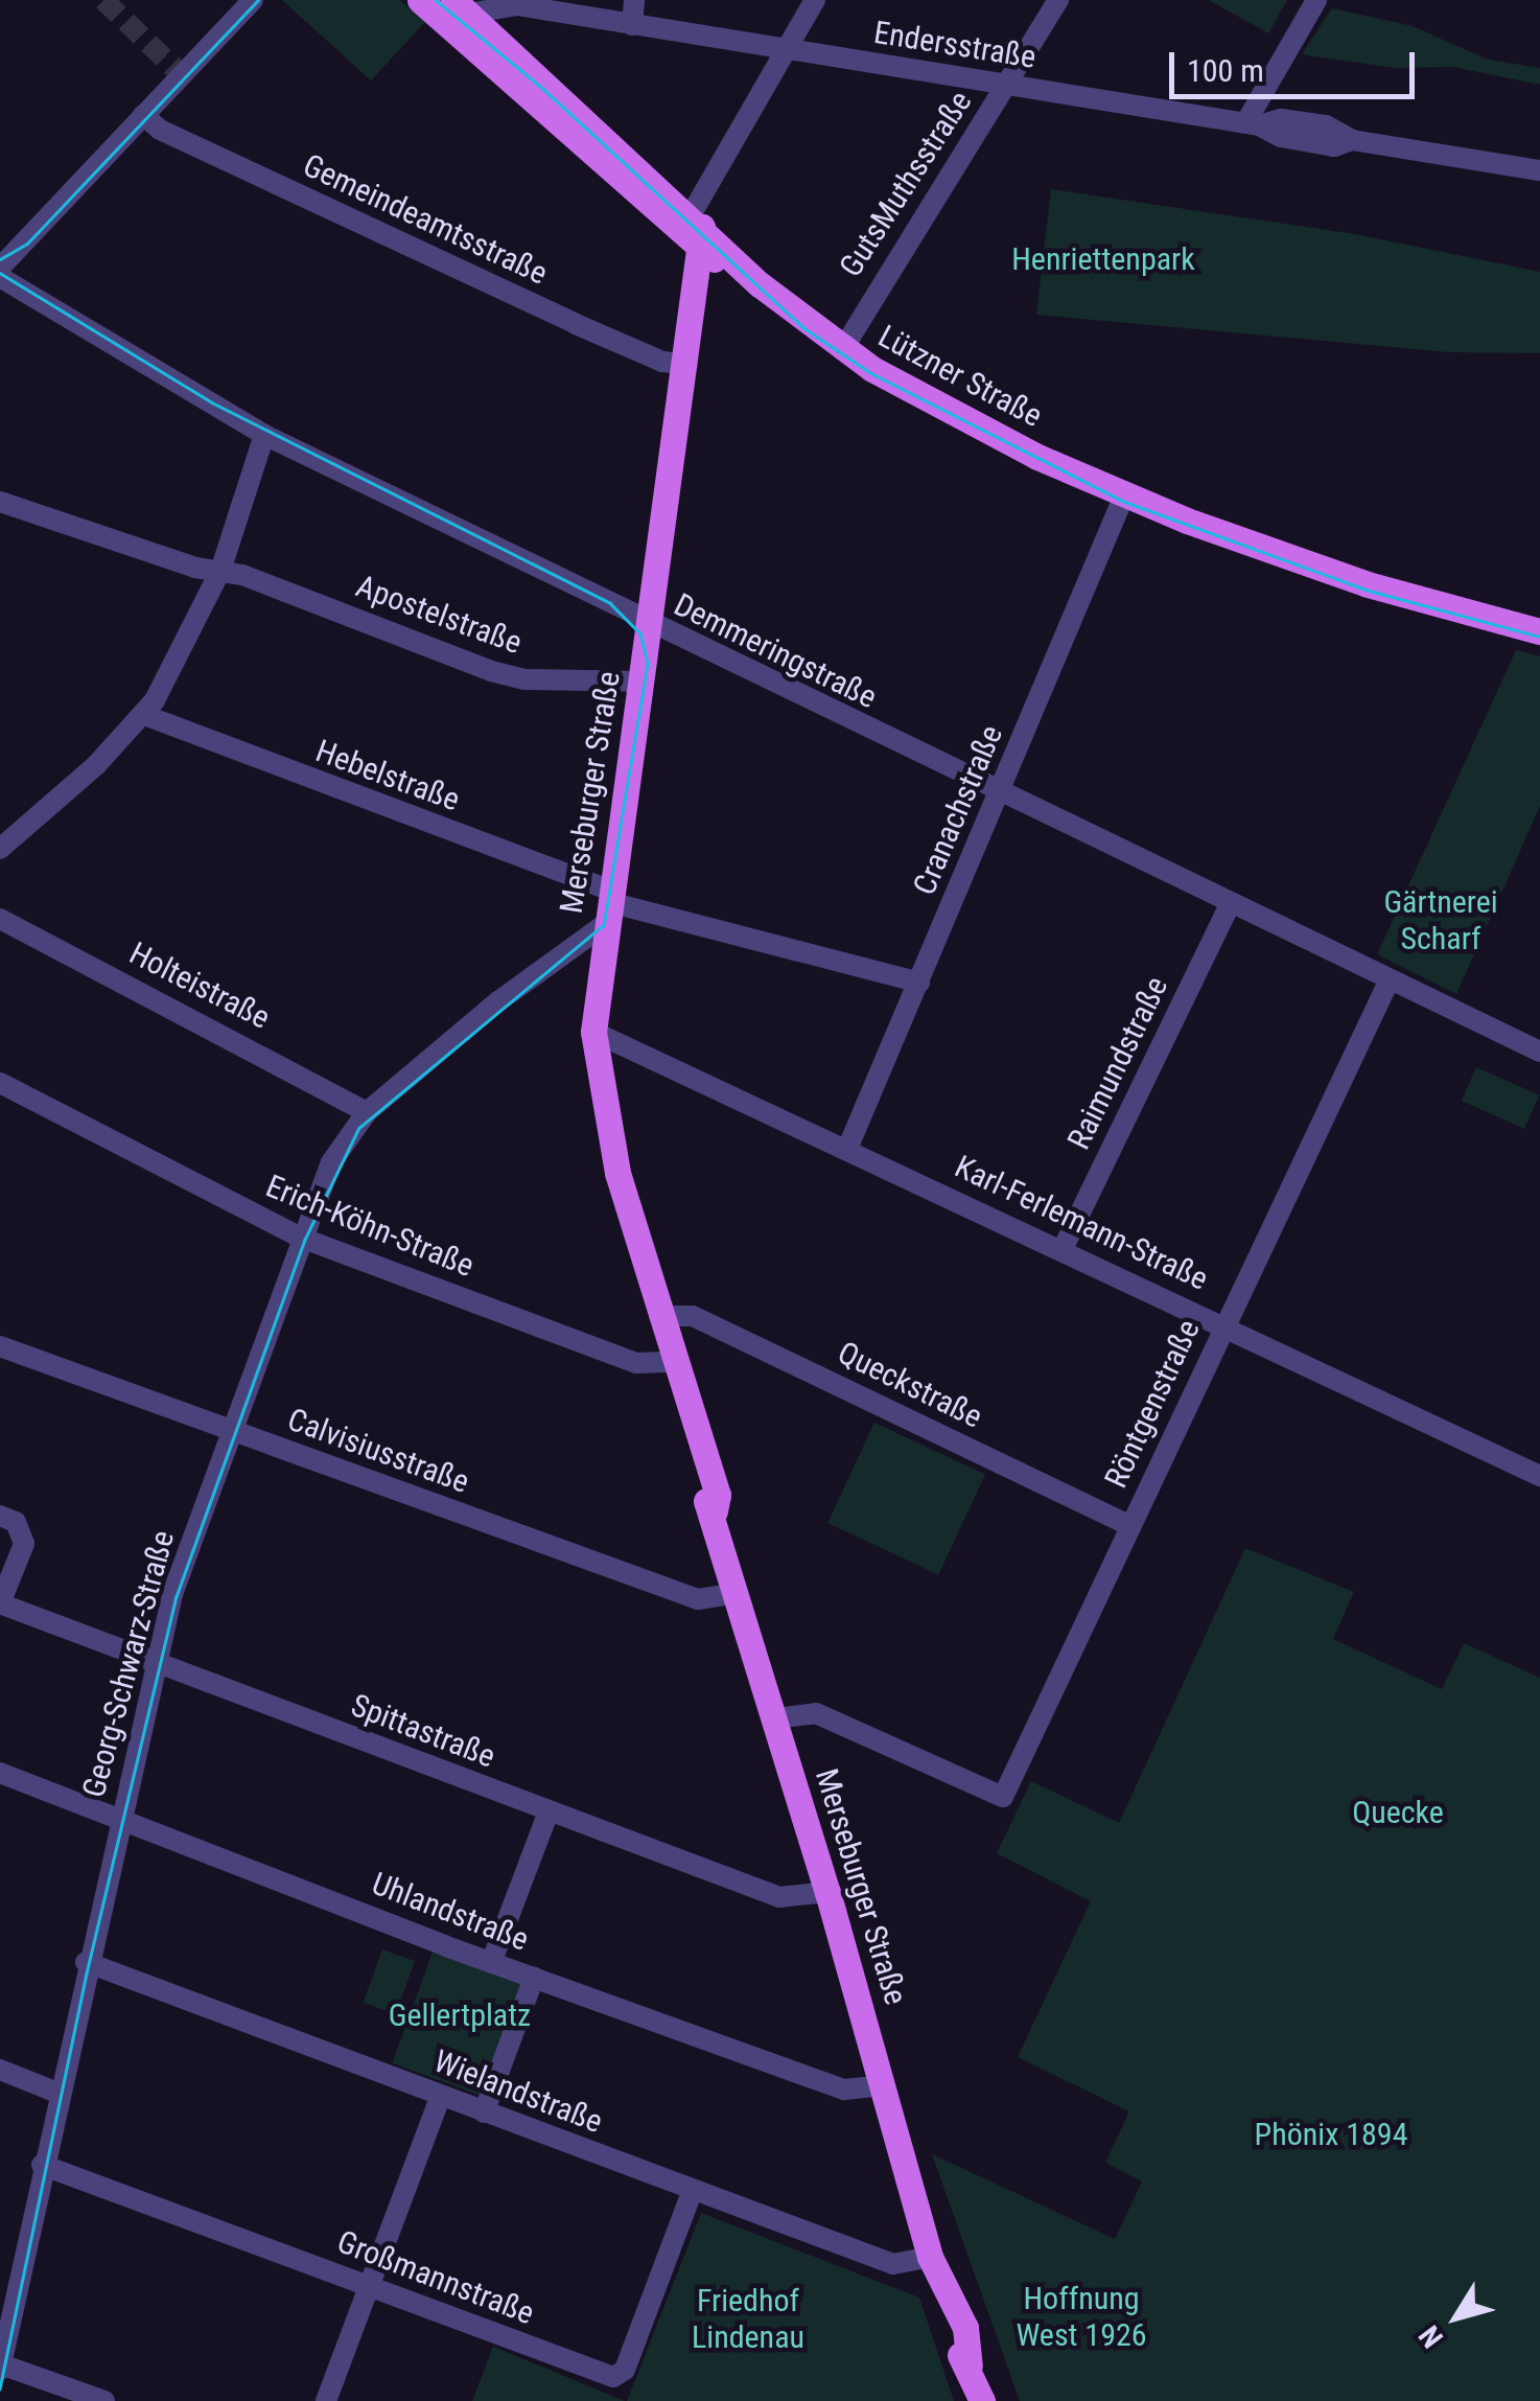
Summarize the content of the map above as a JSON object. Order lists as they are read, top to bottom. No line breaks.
{"streets":{"main road":["Lützner Straße","Merseburger Straße"],"street":["Endersstraße","GutsMuthsstraße","Gemeindeamtsstraße","Apostelstraße","Demmeringstraße","Hebelstraße","Cranachstraße","Holteistraße","Raimundstraße","Karl-Ferlemann-Straße","Erich-Köhn-Straße","Queckstraße","Röntgenstraße","Calvisiusstraße","Georg-Schwarz-Straße","Spittastraße","Uhlandstraße","Wielandstraße","Großmannstraße"]},"crossings":[["Endersstraße","GutsMuthsstraße"],["Endersstraße","Lützner Straße"],["Endersstraße","Merseburger Straße"],["GutsMuthsstraße","Lützner Straße"],["Gemeindeamtsstraße","Merseburger Straße"],["Lützner Straße","Merseburger Straße"],["Lützner Straße","Cranachstraße"],["Apostelstraße","Merseburger Straße"],["Demmeringstraße","Merseburger Straße"],["Demmeringstraße","Cranachstraße"],["Demmeringstraße","Raimundstraße"],["Demmeringstraße","Röntgenstraße"],["Hebelstraße","Merseburger Straße"],["Hebelstraße","Cranachstraße"],["Hebelstraße","Georg-Schwarz-Straße"],["Merseburger Straße","Karl-Ferlemann-Straße"],["Merseburger Straße","Erich-Köhn-Straße"],["Merseburger Straße","Queckstraße"],["Merseburger Straße","Röntgenstraße"],["Merseburger Straße","Calvisiusstraße"],["Merseburger Straße","Georg-Schwarz-Straße"],["Merseburger Straße","Spittastraße"],["Merseburger Straße","Uhlandstraße"],["Merseburger Straße","Wielandstraße"],["Cranachstraße","Karl-Ferlemann-Straße"],["Holteistraße","Georg-Schwarz-Straße"],["Raimundstraße","Karl-Ferlemann-Straße"],["Karl-Ferlemann-Straße","Röntgenstraße"],["Erich-Köhn-Straße","Georg-Schwarz-Straße"],["Queckstraße","Röntgenstraße"],["Calvisiusstraße","Georg-Schwarz-Straße"],["Georg-Schwarz-Straße","Spittastraße"],["Georg-Schwarz-Straße","Uhlandstraße"],["Georg-Schwarz-Straße","Wielandstraße"],["Georg-Schwarz-Straße","Großmannstraße"],["Wielandstraße","Großmannstraße"]],"parks":["Henriettenpark","Gärtnerei Scharf","Quecke","Gellertplatz","Phönix 1894","Hoffnung West 1926","Friedhof Lindenau"],"scale_bar":"100 m","north":"bottom left"}
